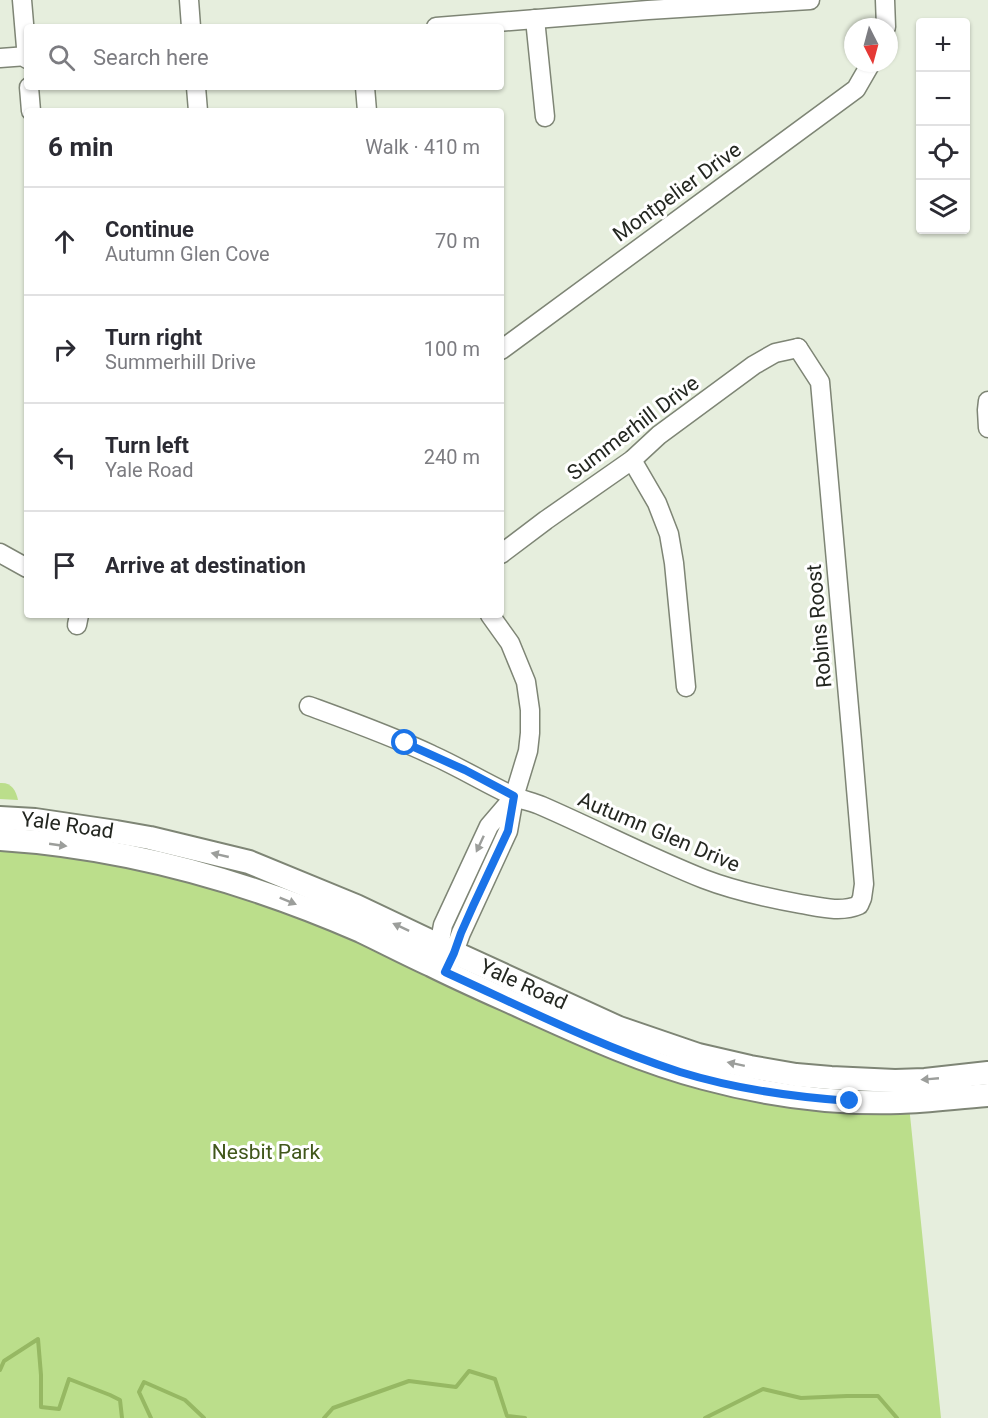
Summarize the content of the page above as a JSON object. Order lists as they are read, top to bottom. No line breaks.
{"streets":{"main road":["Yale Road"],"street":["Montpelier Drive","Summerhill Drive","Robins Roost","Autumn Glen Drive"]},"crossings":[["Summerhill Drive","Robins Roost"],["Robins Roost","Autumn Glen Drive"]],"parks":["Nesbit Park"],"north":"bottom","page":{"map_buttons":["+","−"],"search":"Search here","heading":["6 min","Walk · 410 m"],"list":[["Continue","Autumn Glen Cove","70 m"],["Turn right","Summerhill Drive","100 m"],["Turn left","Yale Road","240 m"],"Arrive at destination"]}}
